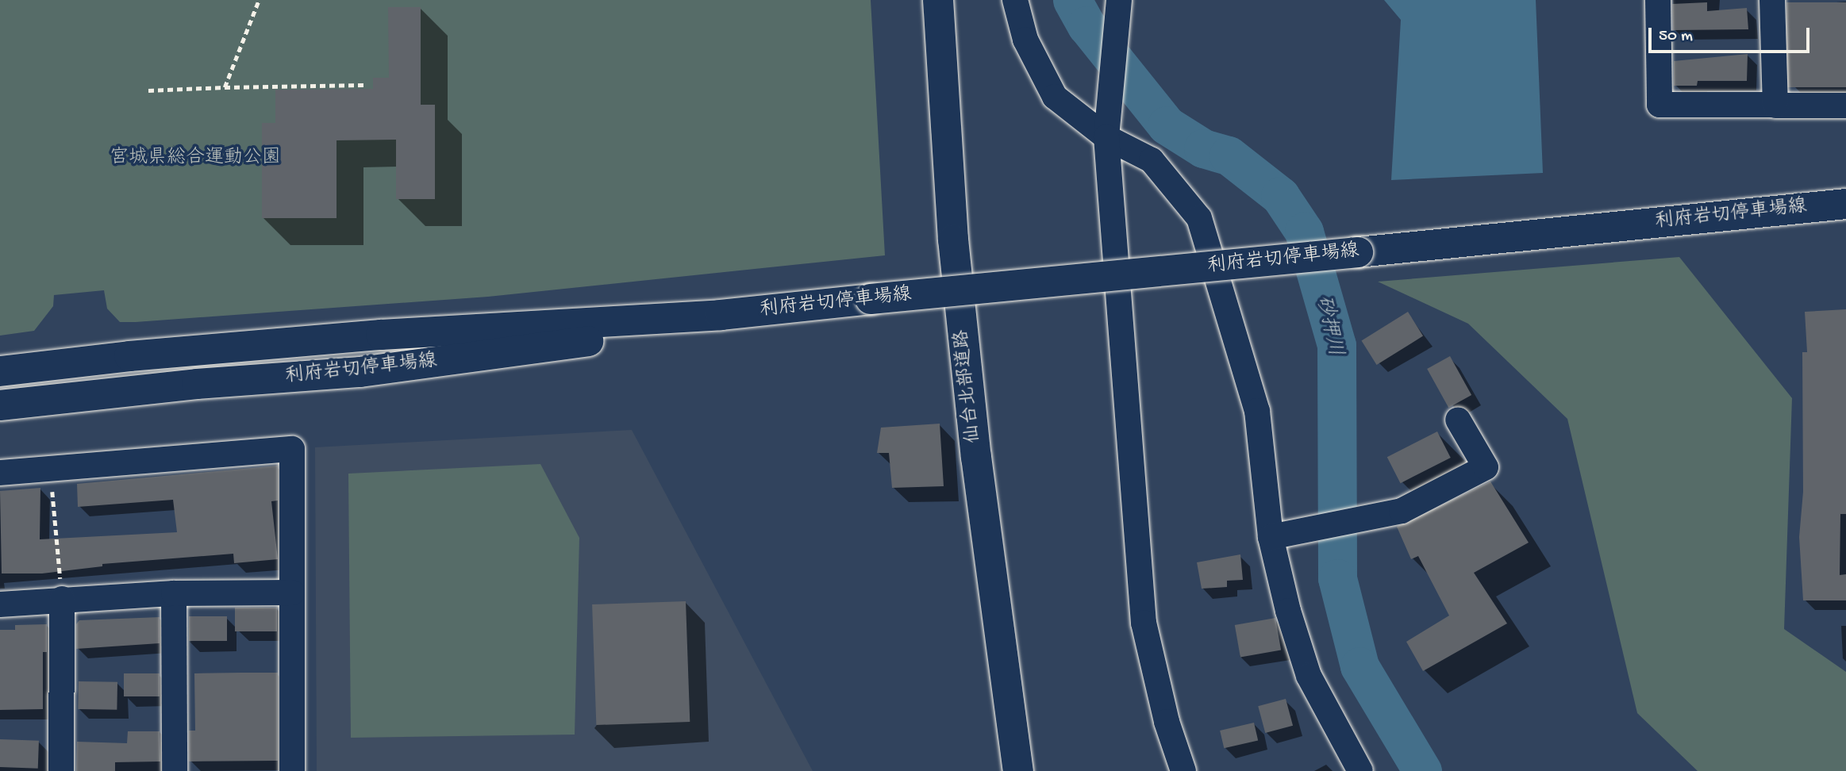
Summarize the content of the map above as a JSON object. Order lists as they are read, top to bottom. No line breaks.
{"streets":{"main road":["利府岩切停車場線","仙台北部道路"]},"water":["砂押川"],"parks":["宮城県総合運動公園"],"scale_bar":"50 m"}
